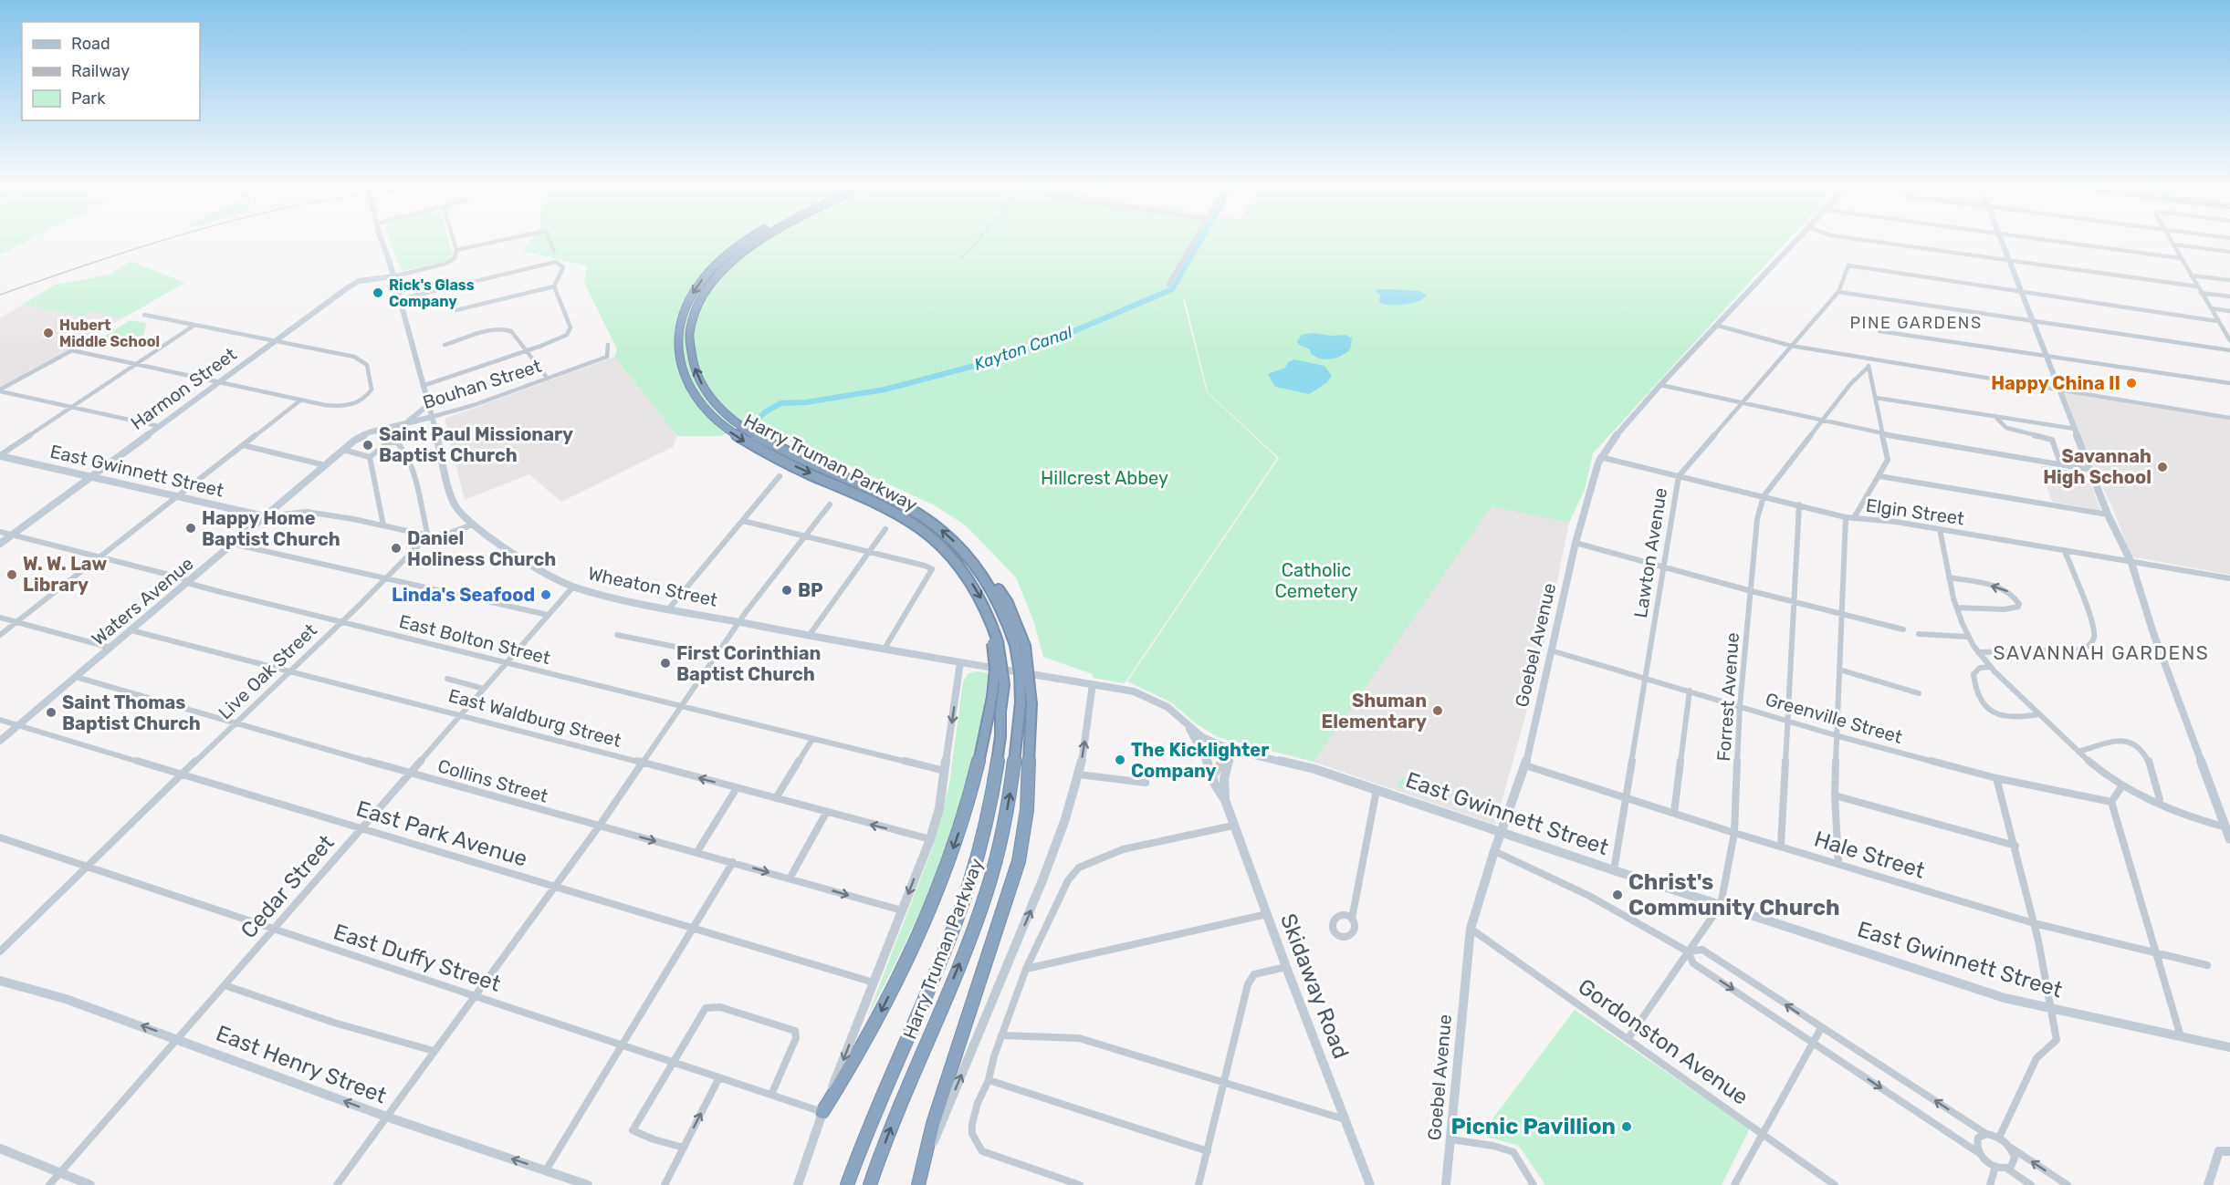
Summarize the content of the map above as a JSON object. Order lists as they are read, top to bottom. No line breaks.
{"streets":{"highway":["Harry Truman Parkway"],"main road":["Bouhan Street","Harmon Street","East Gwinnett Street","Wheaton Street","Waters Avenue","Goebel Avenue","Skidaway Road","East Henry Street"],"street":["Elgin Street","Lawton Avenue","East Bolton Street","Live Oak Street","Forrest Avenue","East Waldburg Street","Greenville Street","Collins Street","East Park Avenue","Hale Street","Cedar Street","East Duffy Street","Gordonston Avenue"]},"crossings":[["Bouhan Street","Wheaton Street"],["Bouhan Street","Waters Avenue"],["Harmon Street","East Gwinnett Street"],["Harmon Street","Wheaton Street"],["Harmon Street","East Bolton Street"],["East Gwinnett Street","Lawton Avenue"],["East Gwinnett Street","Wheaton Street"],["East Gwinnett Street","Waters Avenue"],["East Gwinnett Street","Goebel Avenue"],["East Gwinnett Street","Live Oak Street"],["East Gwinnett Street","Forrest Avenue"],["East Gwinnett Street","Skidaway Road"],["Elgin Street","Lawton Avenue"],["Elgin Street","Goebel Avenue"],["Elgin Street","Forrest Avenue"],["Lawton Avenue","Greenville Street"],["Lawton Avenue","Hale Street"],["Wheaton Street","Cedar Street"],["Wheaton Street","Skidaway Road"],["Waters Avenue","East Bolton Street"],["Waters Avenue","East Waldburg Street"],["Waters Avenue","Collins Street"],["Waters Avenue","East Park Avenue"],["East Bolton Street","Live Oak Street"],["East Bolton Street","Cedar Street"],["Goebel Avenue","Greenville Street"],["Goebel Avenue","Hale Street"],["Goebel Avenue","Gordonston Avenue"],["Live Oak Street","East Waldburg Street"],["Live Oak Street","Collins Street"],["Live Oak Street","East Park Avenue"],["Live Oak Street","East Duffy Street"],["Forrest Avenue","Greenville Street"],["Forrest Avenue","Hale Street"],["Forrest Avenue","Gordonston Avenue"],["East Waldburg Street","Cedar Street"],["Collins Street","Cedar Street"],["East Park Avenue","Cedar Street"],["Cedar Street","East Duffy Street"],["Cedar Street","East Henry Street"]],"one_way":["East Henry Street"],"districts":["PINE GARDENS","SAVANNAH GARDENS"],"water":["Kayton Canal"],"parks":["Hillcrest Abbey","Catholic Cemetery"],"places":["Rick's Glass Company","Hubert Middle School","Happy China II","Saint Paul Missionary Baptist Church","Savannah High School","Happy Home Baptist Church","Daniel Holiness Church","W. W. Law Library","BP","Linda's Seafood","First Corinthian Baptist Church","Shuman Elementary","Saint Thomas Baptist Church","The Kicklighter Company","Christ's Community Church","Picnic Pavillion"],"legend":["Road","Railway","Park"]}
